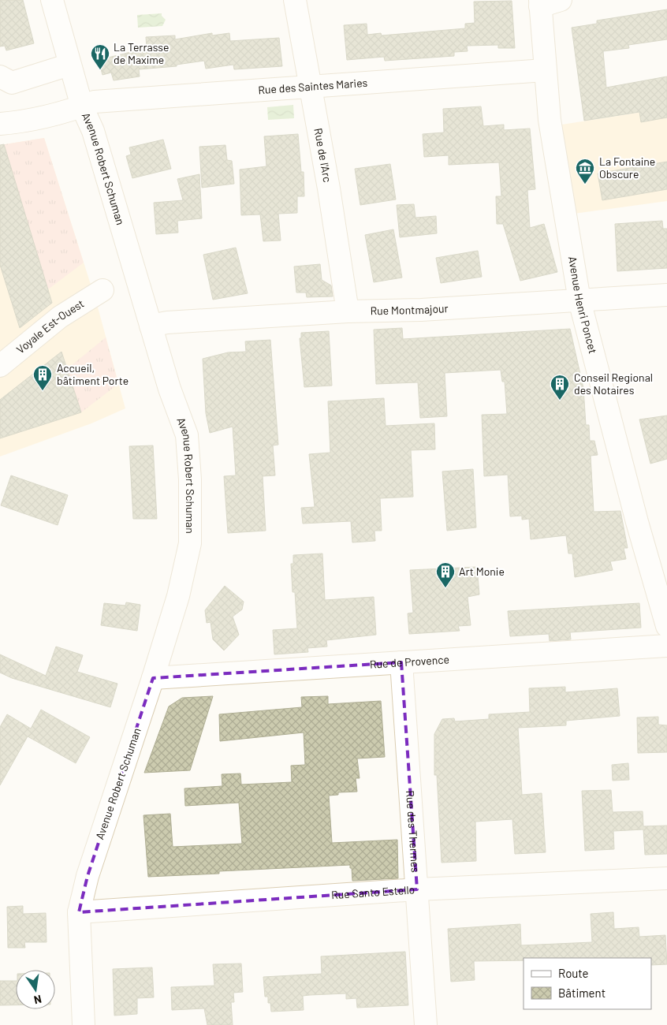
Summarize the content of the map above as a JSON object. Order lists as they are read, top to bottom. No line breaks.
{"streets":{"street":["Rue des Saintes Maries","Rue de l'Arc","Avenue Robert Schuman","Avenue Henri Poncet","Rue Montmajour","Voyale Est-Ouest","Rue de Provence","Rue des Thermes","Rue Santo Estello"]},"crossings":[["Rue des Saintes Maries","Rue de l'Arc"],["Rue des Saintes Maries","Avenue Robert Schuman"],["Rue des Saintes Maries","Avenue Henri Poncet"],["Rue de l'Arc","Rue Montmajour"],["Avenue Robert Schuman","Rue Montmajour"],["Avenue Robert Schuman","Rue de Provence"],["Avenue Robert Schuman","Rue Santo Estello"],["Avenue Henri Poncet","Rue Montmajour"],["Rue de Provence","Rue des Thermes"],["Rue des Thermes","Rue Santo Estello"]],"places":{"restaurant":["La Terrasse de Maxime"],"museum":["La Fontaine Obscure"],"building":["Accueil, bâtiment Porte","Conseil Regional des Notaires","Art Monie"]},"legend":["Route","Bâtiment"],"north":"bottom"}
